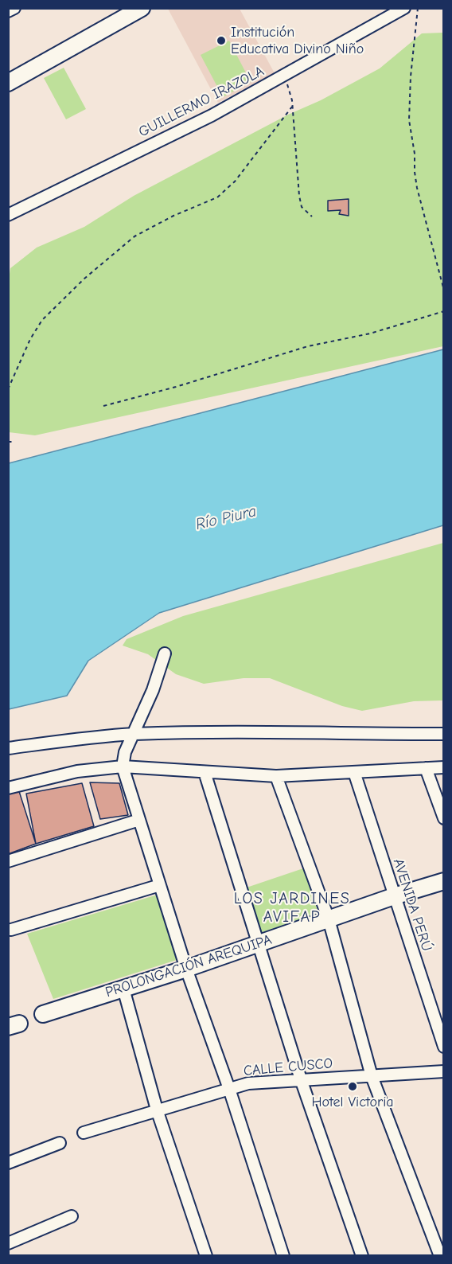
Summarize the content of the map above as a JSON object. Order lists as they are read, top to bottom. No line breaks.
{"streets":{"street":["GUILLERMO IRAZOLA","AVENIDA PERÚ","PROLONGACIÓN AREQUIPA","CALLE CUSCO"]},"crossings":[["AVENIDA PERÚ","PROLONGACIÓN AREQUIPA"]],"districts":["LOS JARDINES AVIFAP"],"water":["Río Piura"],"places":["Institución Educativa Divino Niño","Hotel Victoria"]}
